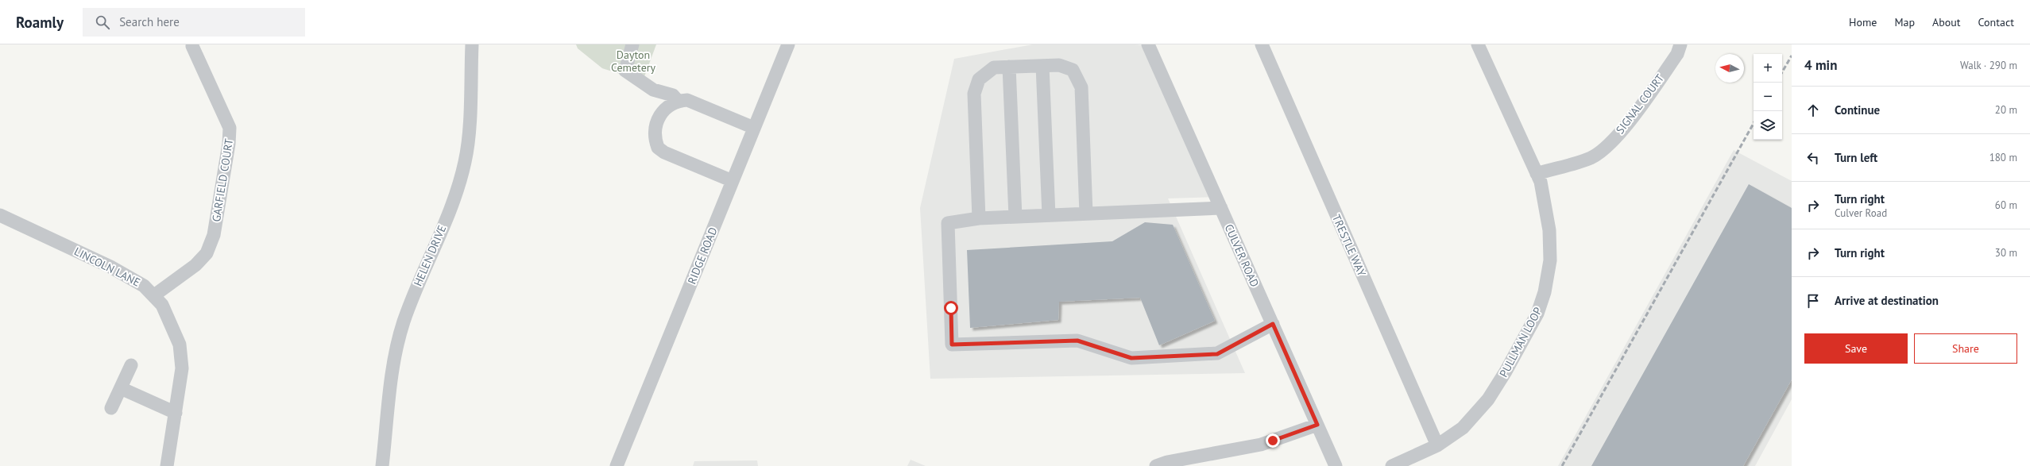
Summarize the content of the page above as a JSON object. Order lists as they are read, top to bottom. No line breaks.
{"streets":{"street":["SIGNAL COURT","GARFIELD COURT","TRESTLE WAY","HELEN DRIVE","RIDGE ROAD","CULVER ROAD","LINCOLN LANE","PULLMAN LOOP"]},"crossings":[["SIGNAL COURT","PULLMAN LOOP"],["GARFIELD COURT","LINCOLN LANE"],["TRESTLE WAY","PULLMAN LOOP"]],"parks":["Dayton Cemetery"],"north":"left","page":{"header":"Roamly","search":"Search here","nav":["Home","Map","About","Contact"],"heading":["4 min","Walk · 290 m"],"map_buttons":["+","−"],"list":[["Continue","20 m"],["Turn left","180 m"],["Turn right","Culver Road","60 m"],["Turn right","30 m"],"Arrive at destination"],"buttons":["Save","Share"]}}
